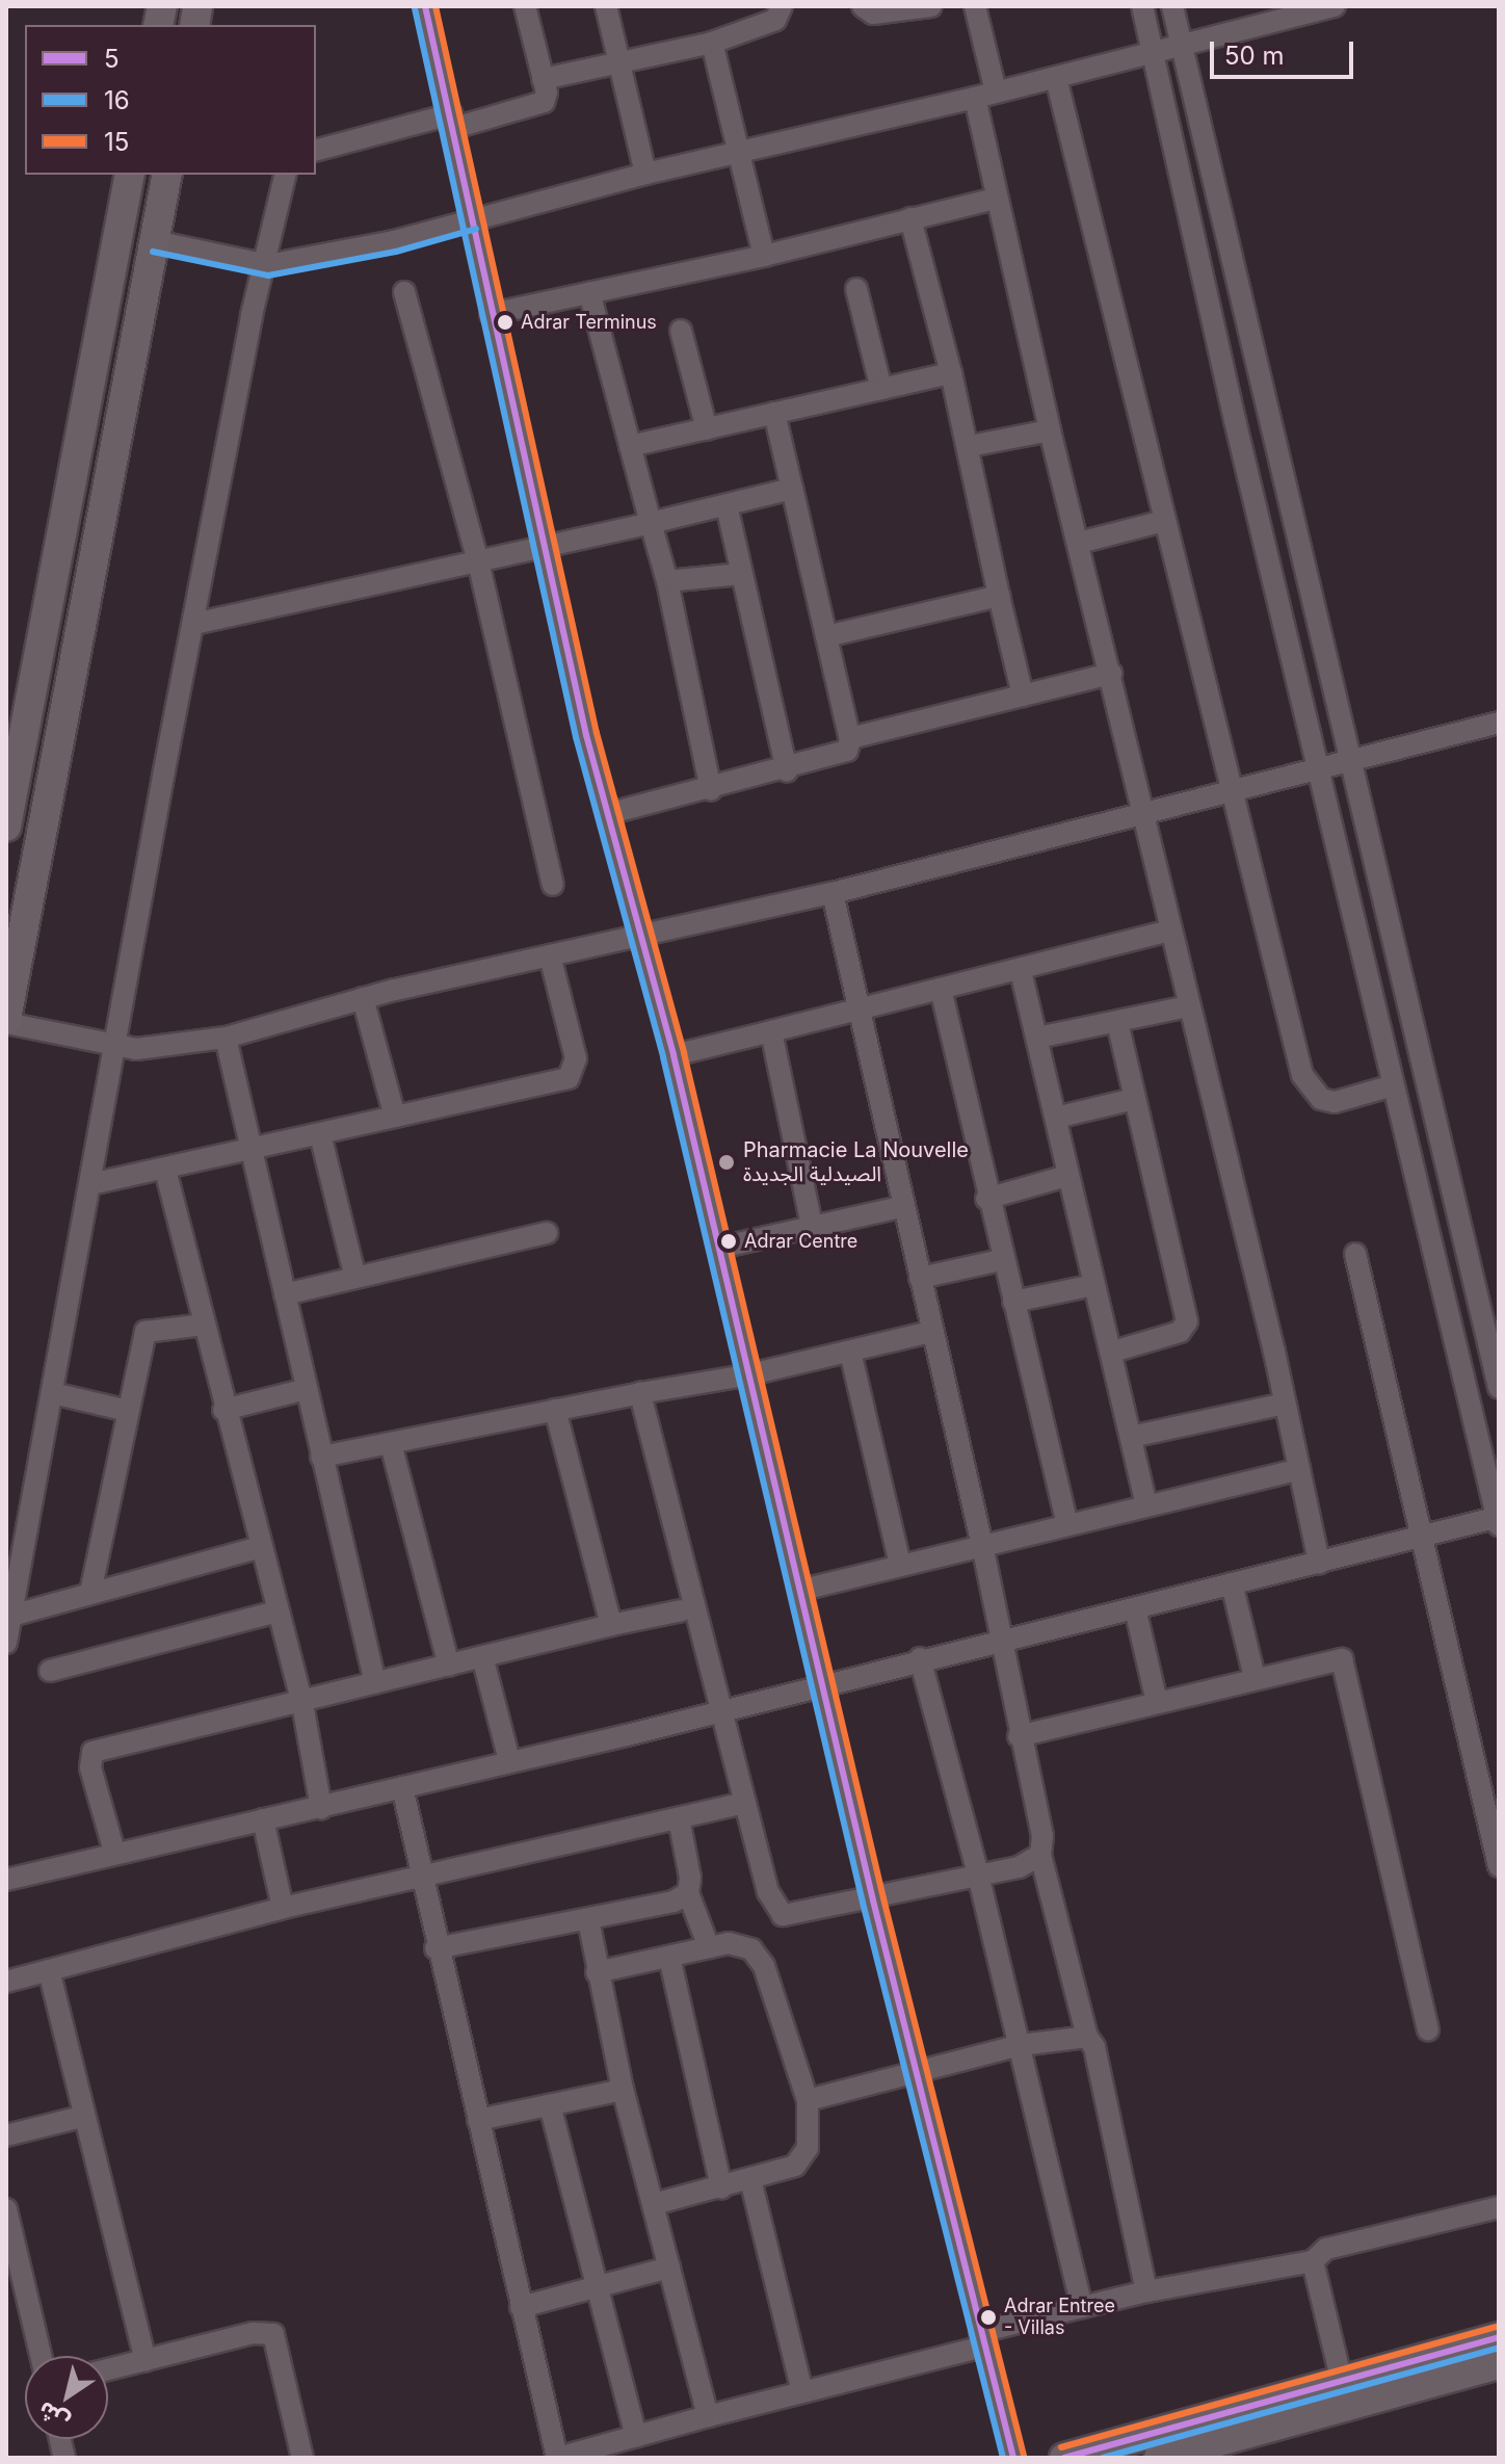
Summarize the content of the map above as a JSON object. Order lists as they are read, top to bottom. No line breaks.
{"places":["Adrar Terminus","Pharmacie La Nouvelle الصيدلية الجديدة","Adrar Centre","Adrar Entree - Villas"],"lines":["transit line 5","transit line 15","transit line 16"],"legend":["5","16","15"],"scale_bar":"50 m","north":"bottom left"}
